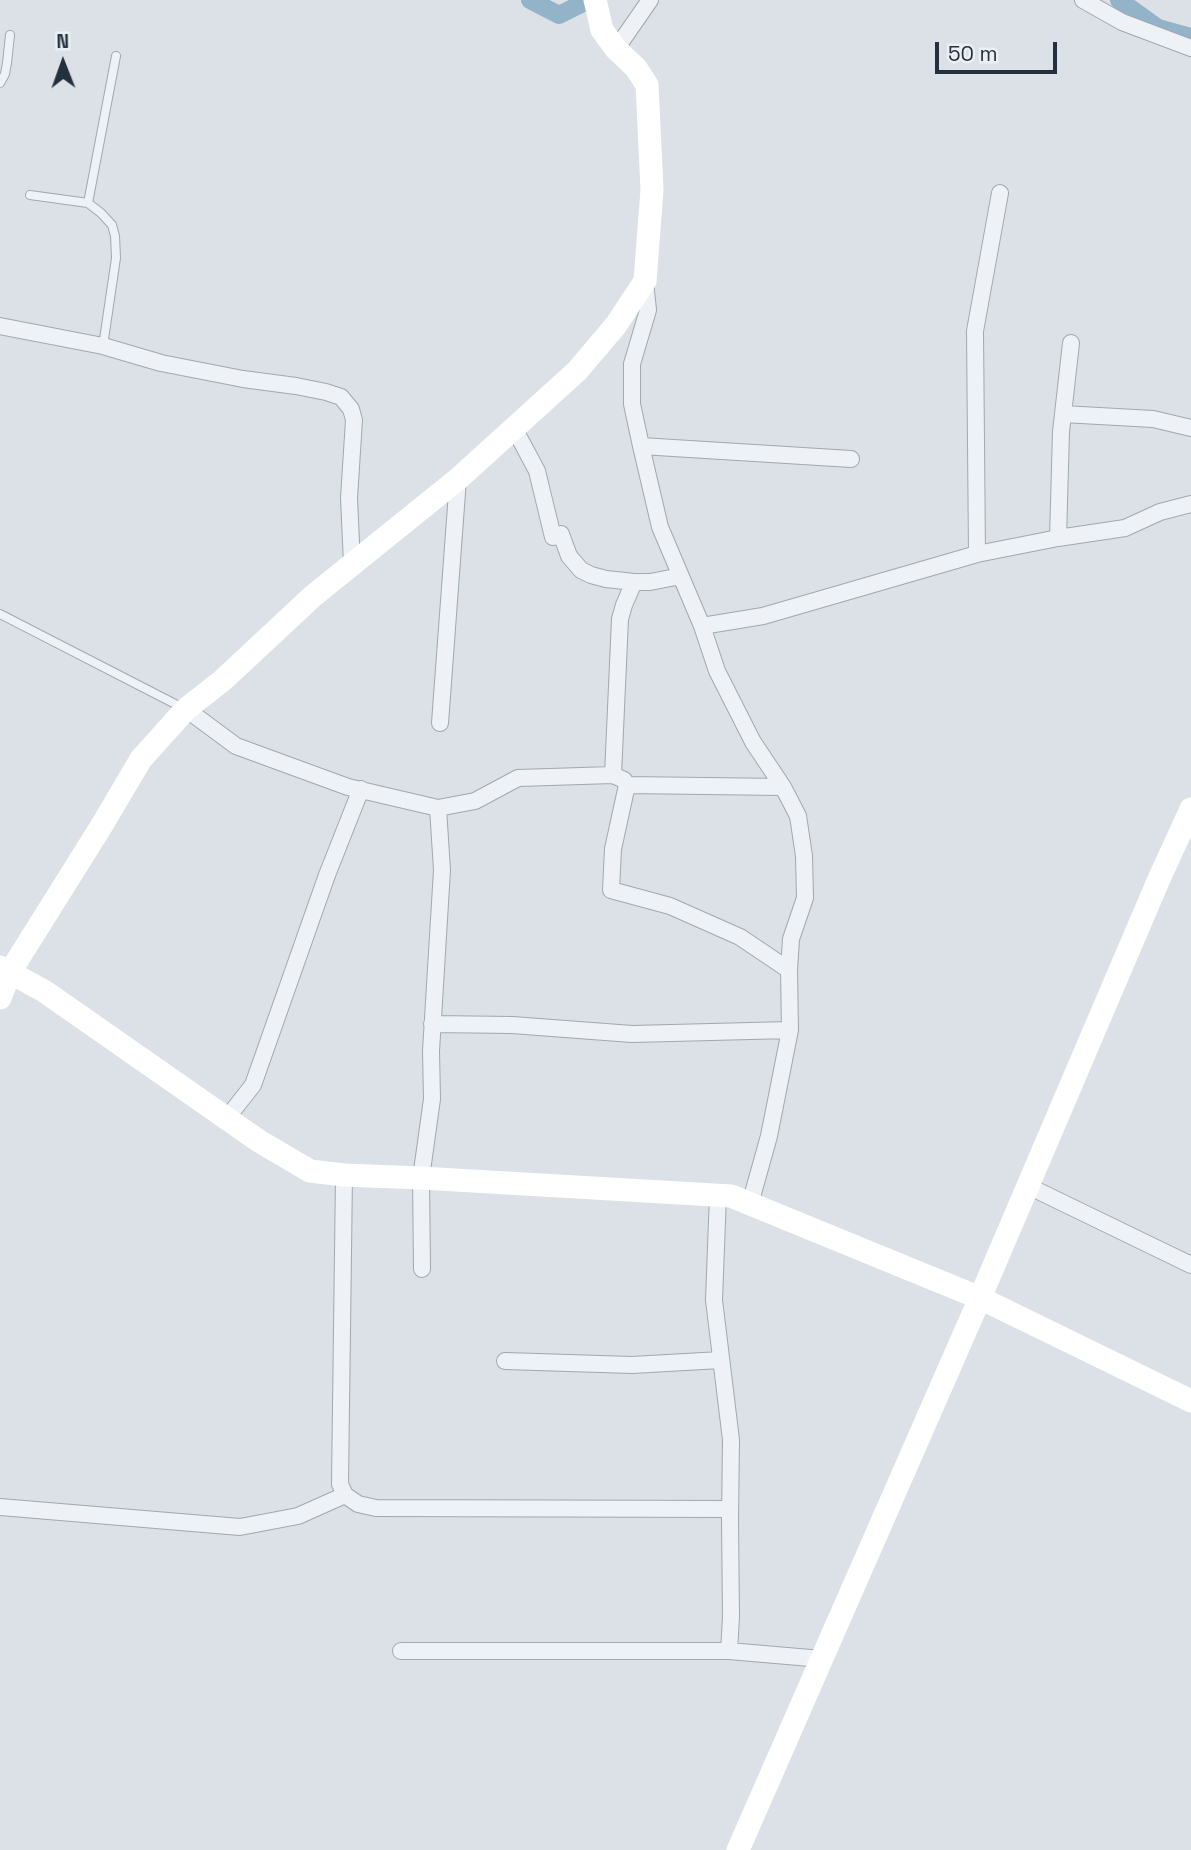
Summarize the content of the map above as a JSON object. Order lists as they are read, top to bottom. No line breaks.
{"scale_bar":"50 m","north":"top"}
